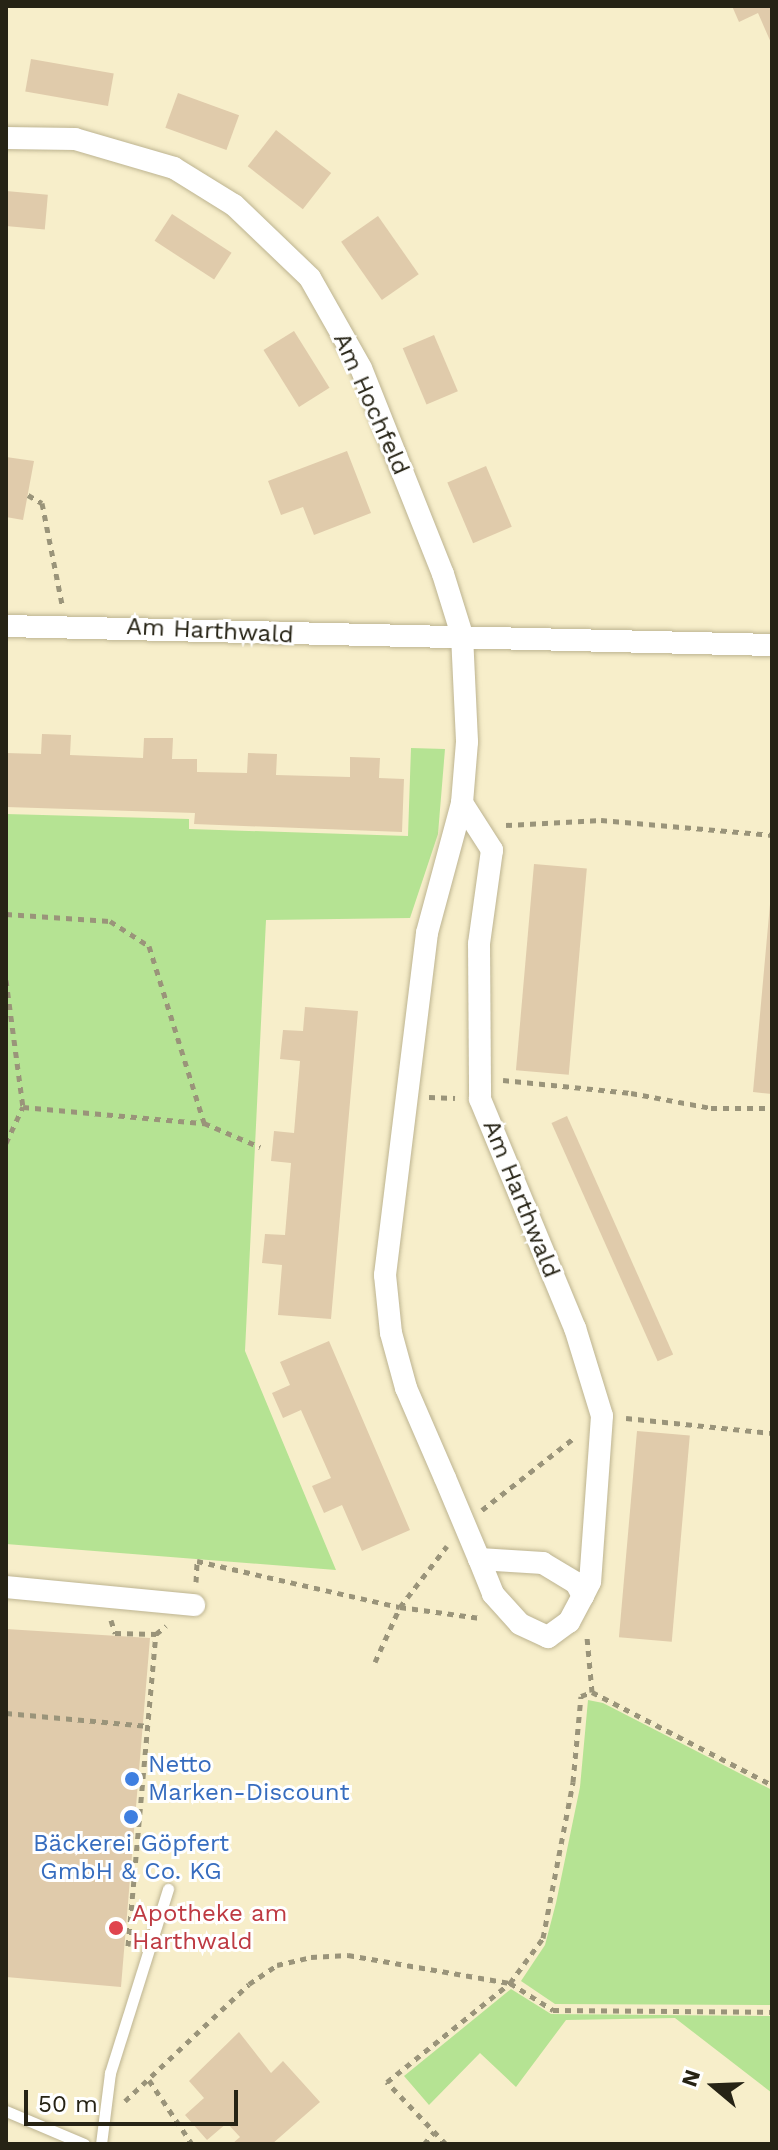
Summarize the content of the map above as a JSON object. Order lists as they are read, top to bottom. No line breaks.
{"streets":{"street":["Am Hochfeld","Am Harthwald"]},"crossings":[["Am Hochfeld","Am Harthwald"]],"places":["Netto Marken-Discount","Bäckerei Göpfert GmbH & Co. KG","Apotheke am Harthwald"],"scale_bar":"50 m","north":"left"}
